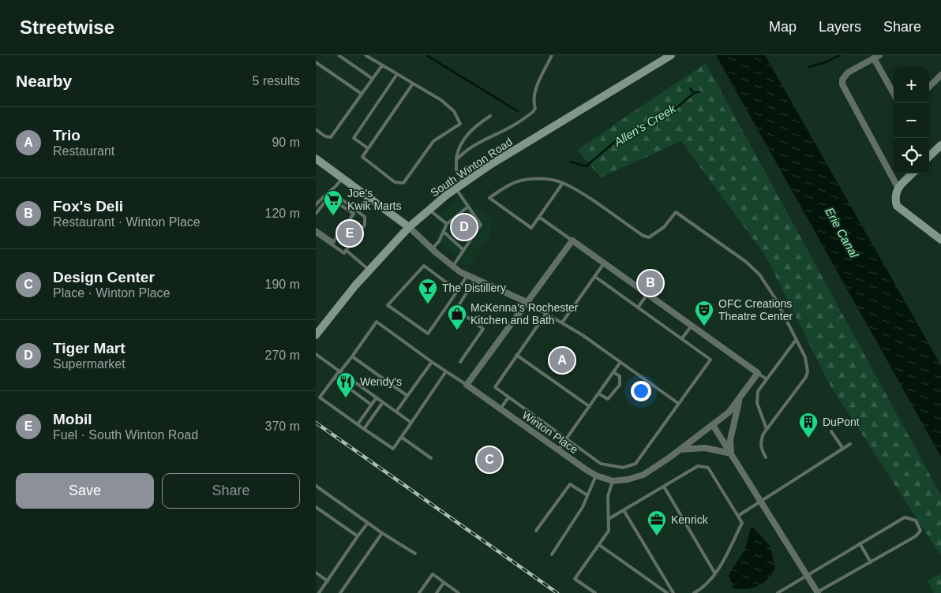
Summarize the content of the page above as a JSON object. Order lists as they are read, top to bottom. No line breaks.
{"streets":{"main road":["South Winton Road"],"street":["Winton Place"]},"water":["Allen's Creek","Erie Canal"],"places":{"supermarket":["Joe's Kwik Marts"],"bar":["The Distillery"],"theatre":["OFC Creations Theatre Center"],"shop":["McKenna's Rochester Kitchen and Bath"],"restaurant":["Wendy's"],"building":["DuPont"],"office":["Kenrick"]},"page":{"header":"Streetwise","nav":["Map","Layers","Share"],"heading":["Nearby","5 results"],"map_buttons":["+","−"],"list":[{"mark":"A","name":"Trio","note":"Restaurant","value":"90 m"},{"mark":"B","name":"Fox's Deli","note":"Restaurant · Winton Place","value":"120 m"},{"mark":"C","name":"Design Center","note":"Place · Winton Place","value":"190 m"},{"mark":"D","name":"Tiger Mart","note":"Supermarket","value":"270 m"},{"mark":"E","name":"Mobil","note":"Fuel · South Winton Road","value":"370 m"}],"pins":["D","E","B","A","C"],"buttons":["Save","Share"]}}
